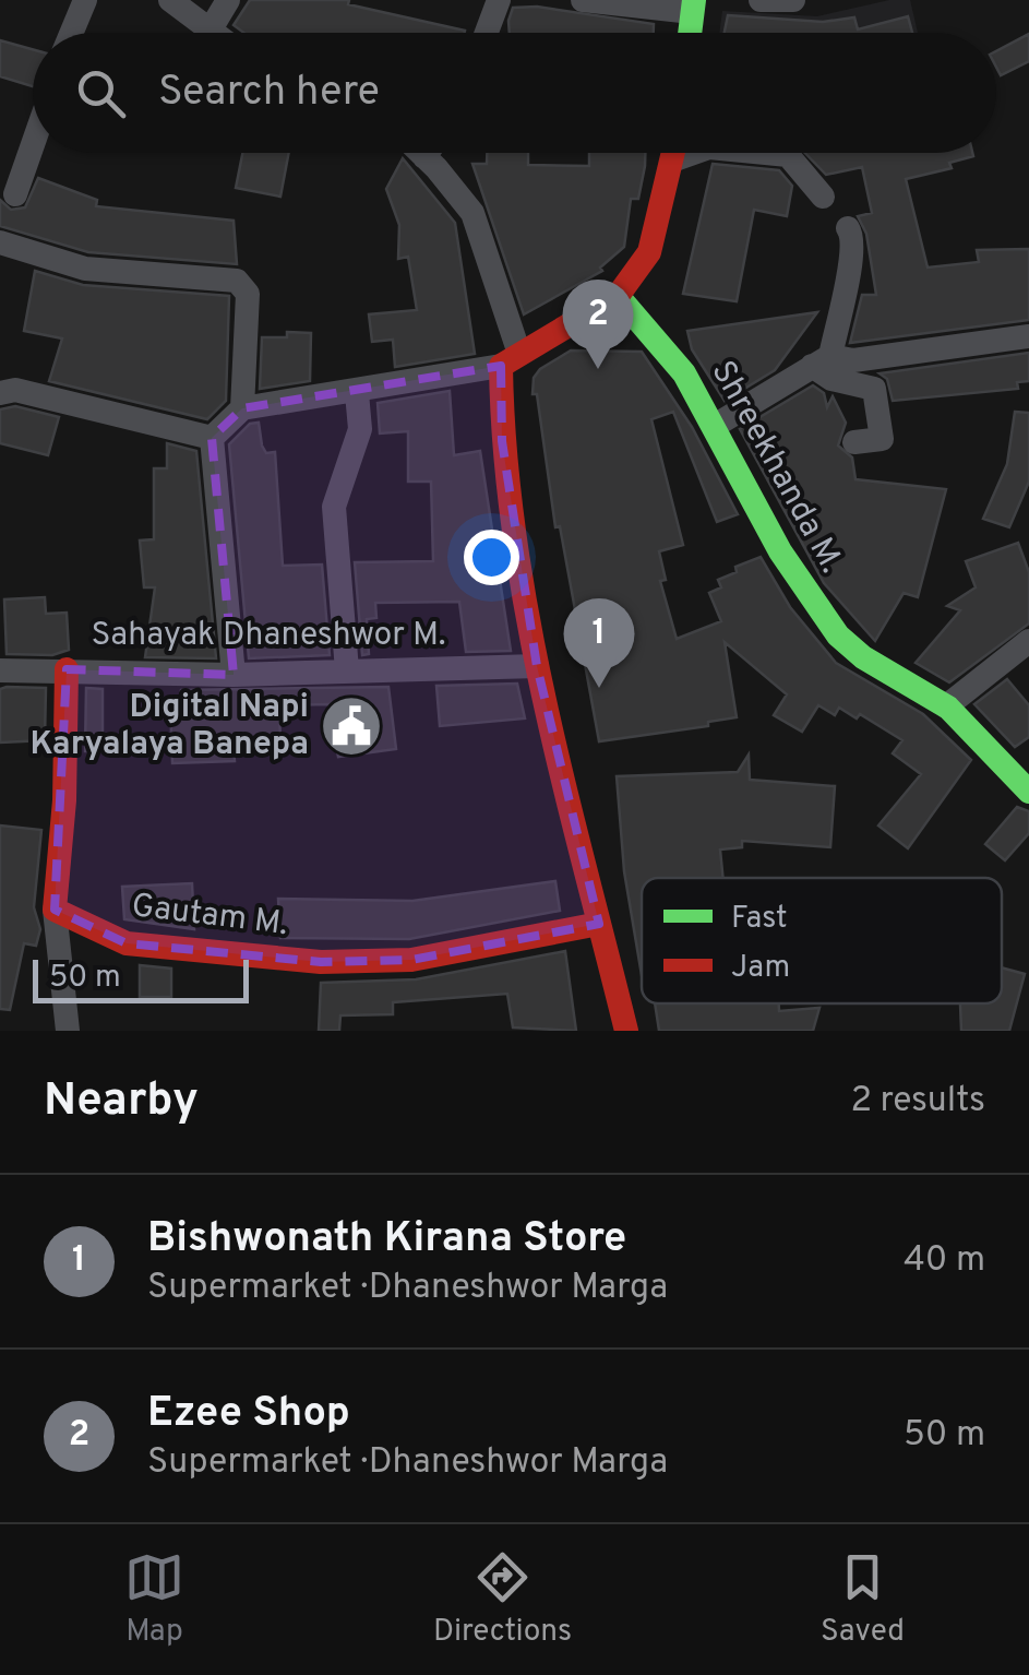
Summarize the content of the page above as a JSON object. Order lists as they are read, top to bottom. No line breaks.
{"streets":{"street":["Shreekhanda M.","Sahayak Dhaneshwor M.","Gautam M."]},"places":{"public building":["Digital Napi Karyalaya Banepa"]},"legend":["Fast","Jam"],"scale_bar":"50 m","page":{"search":"Search here","pins":["2","1"],"scale":"50 m","heading":["Nearby","2 results"],"list":[{"mark":"1","name":"Bishwonath Kirana Store","note":"Supermarket · Dhaneshwor Marga","value":"40 m"},{"mark":"2","name":"Ezee Shop","note":"Supermarket · Dhaneshwor Marga","value":"50 m"}],"nav":["Map","Directions","Saved"]}}
